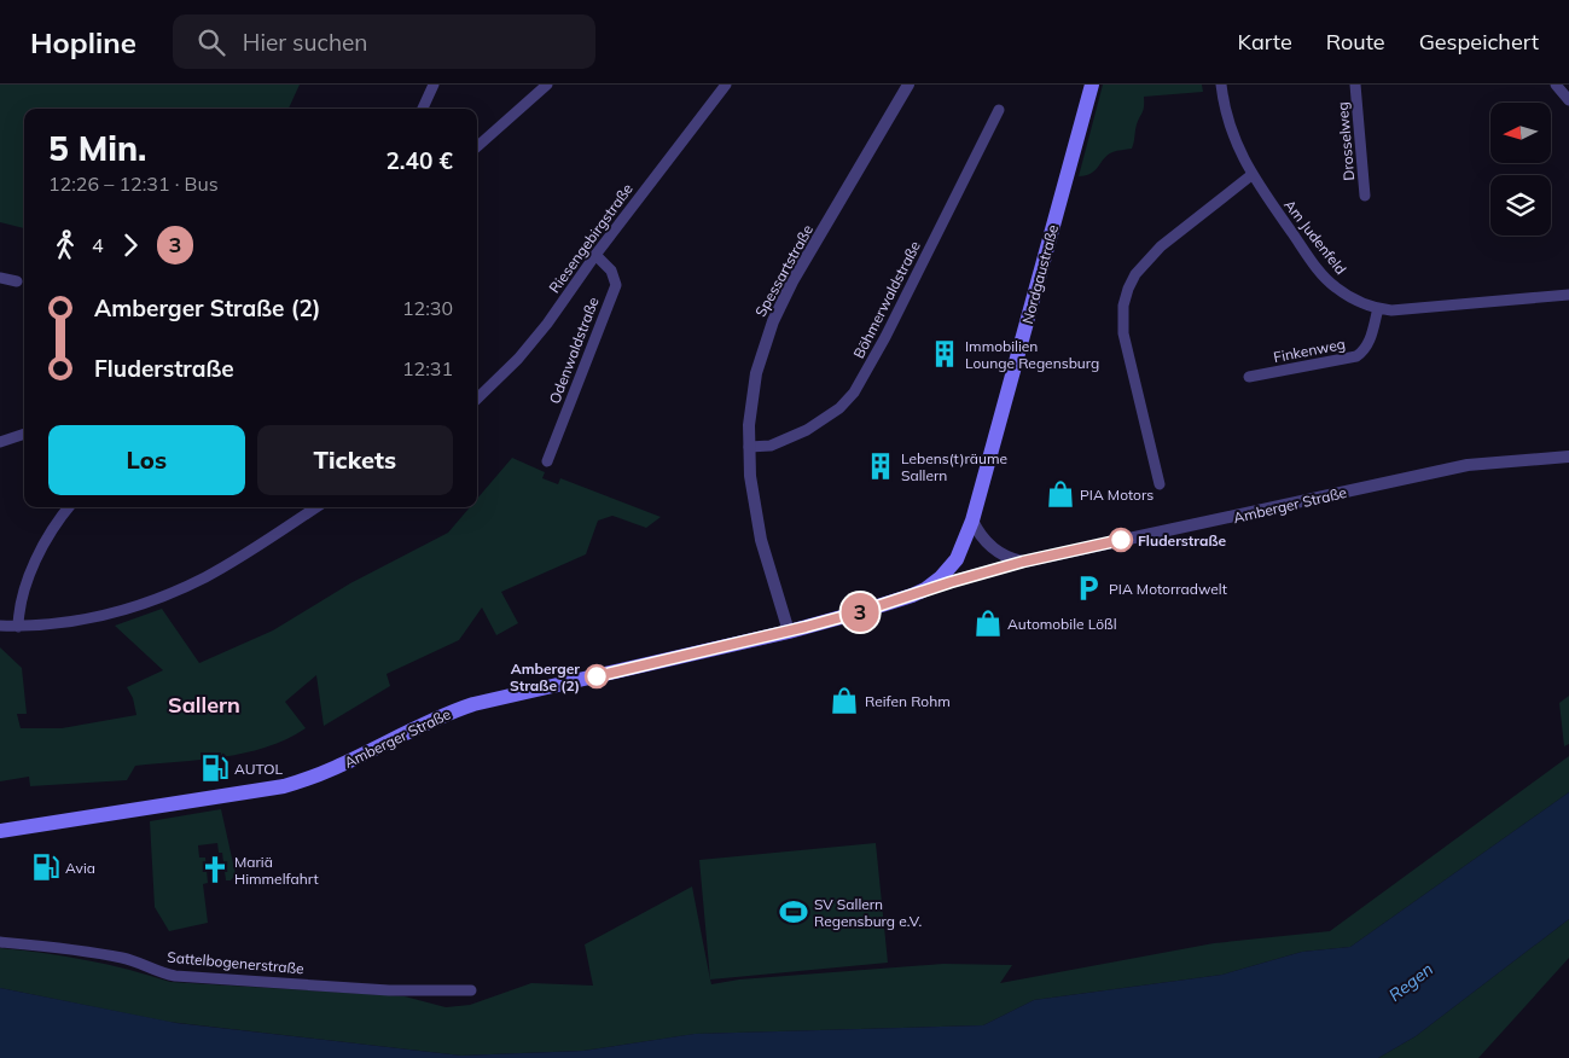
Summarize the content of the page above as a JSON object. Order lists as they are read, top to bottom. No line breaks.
{"streets":{"main road":["Nordgaustraße","Amberger Straße"],"street":["Drosselweg","Am Judenfeld","Riesengebirgstraße","Spessartstraße","Böhmerwaldstraße","Odenwaldstraße","Finkenweg","Sattelbogenerstraße"]},"crossings":[["Am Judenfeld","Finkenweg"],["Riesengebirgstraße","Odenwaldstraße"],["Spessartstraße","Böhmerwaldstraße"],["Spessartstraße","Amberger Straße"],["Nordgaustraße","Amberger Straße"]],"districts":["Sallern"],"water":["Regen"],"places":{"building":["Immobilien Lounge Regensburg","Lebens(t)räume Sallern"],"shop":["PIA Motors","Automobile Lößl","Reifen Rohm"],"other":["Fluderstraße","Amberger Straße (2)"],"parking":["PIA Motorradwelt"],"fuel station":["AUTOL","Avia"],"church":["Mariä Himmelfahrt"],"sports":["SV Sallern Regensburg e.V."]},"lines":["bus line 3"],"north":"left","page":{"header":"Hopline","search":"Hier suchen","nav":["Karte","Route","Gespeichert"],"on_map":"3","heading":["5 Min.","12:26 – 12:31 · Bus","2.40 €"],"legs":["4","3"],"list":[{"name":"Amberger Straße (2)","value":"12:30"},{"name":"Fluderstraße","value":"12:31"}],"buttons":["Los","Tickets"]}}
